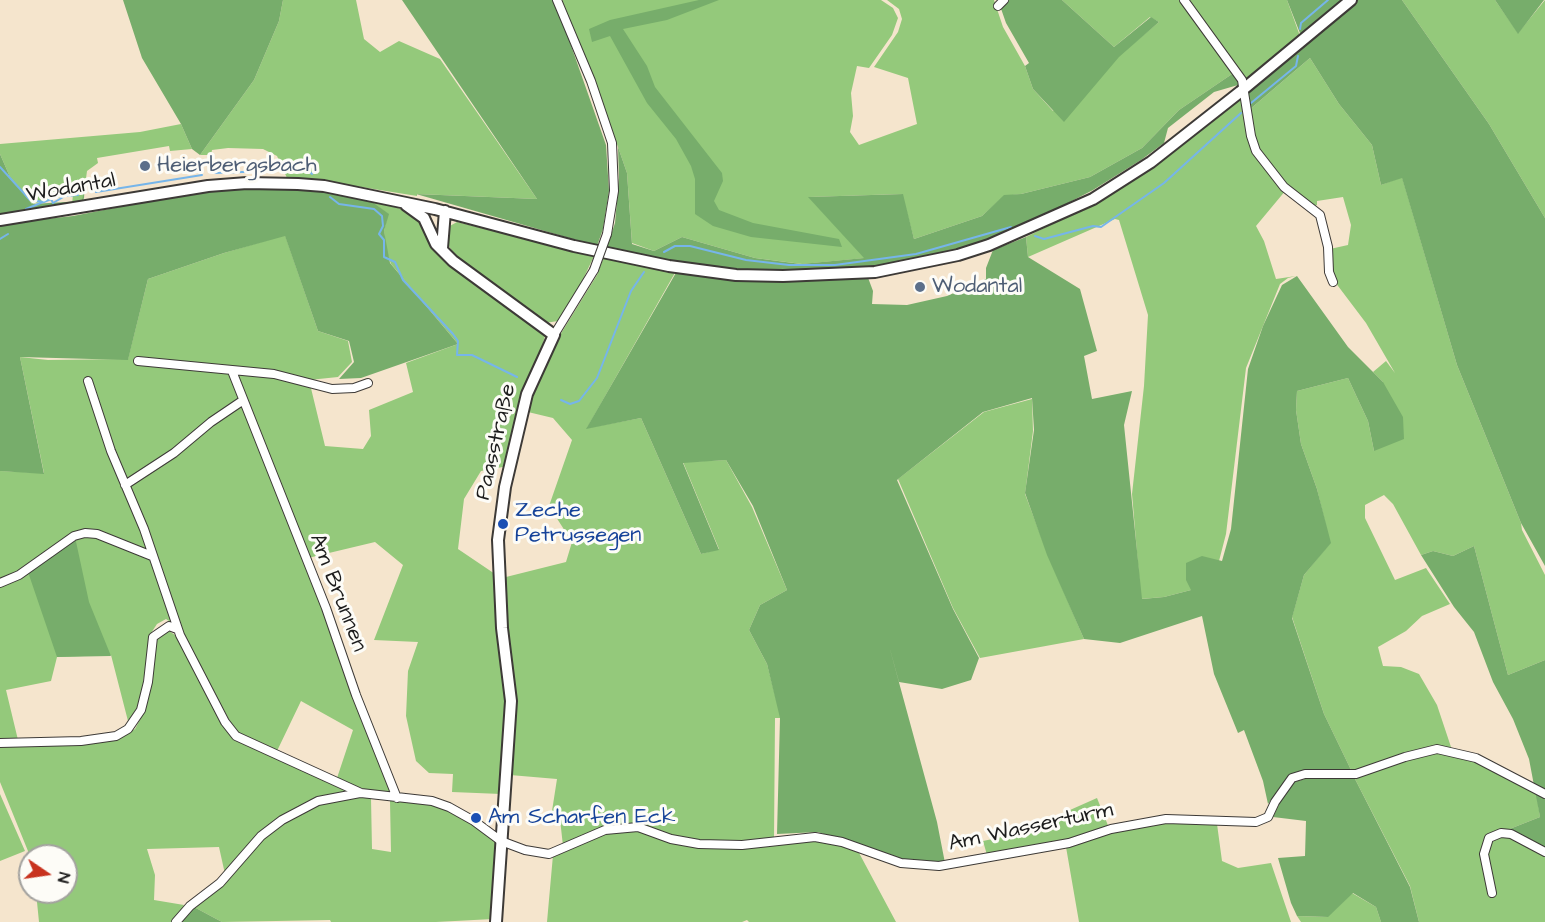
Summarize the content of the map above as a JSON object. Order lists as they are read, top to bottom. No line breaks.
{"streets":{"main road":["Wodantal","Paasstraße"],"street":["Am Brunnen","Am Wasserturm"]},"crossings":[["Wodantal","Paasstraße"],["Paasstraße","Am Wasserturm"]],"places":["Heierbergsbach","Wodantal","Zeche Petrussegen","Am Scharfen Eck"],"north":"right"}
